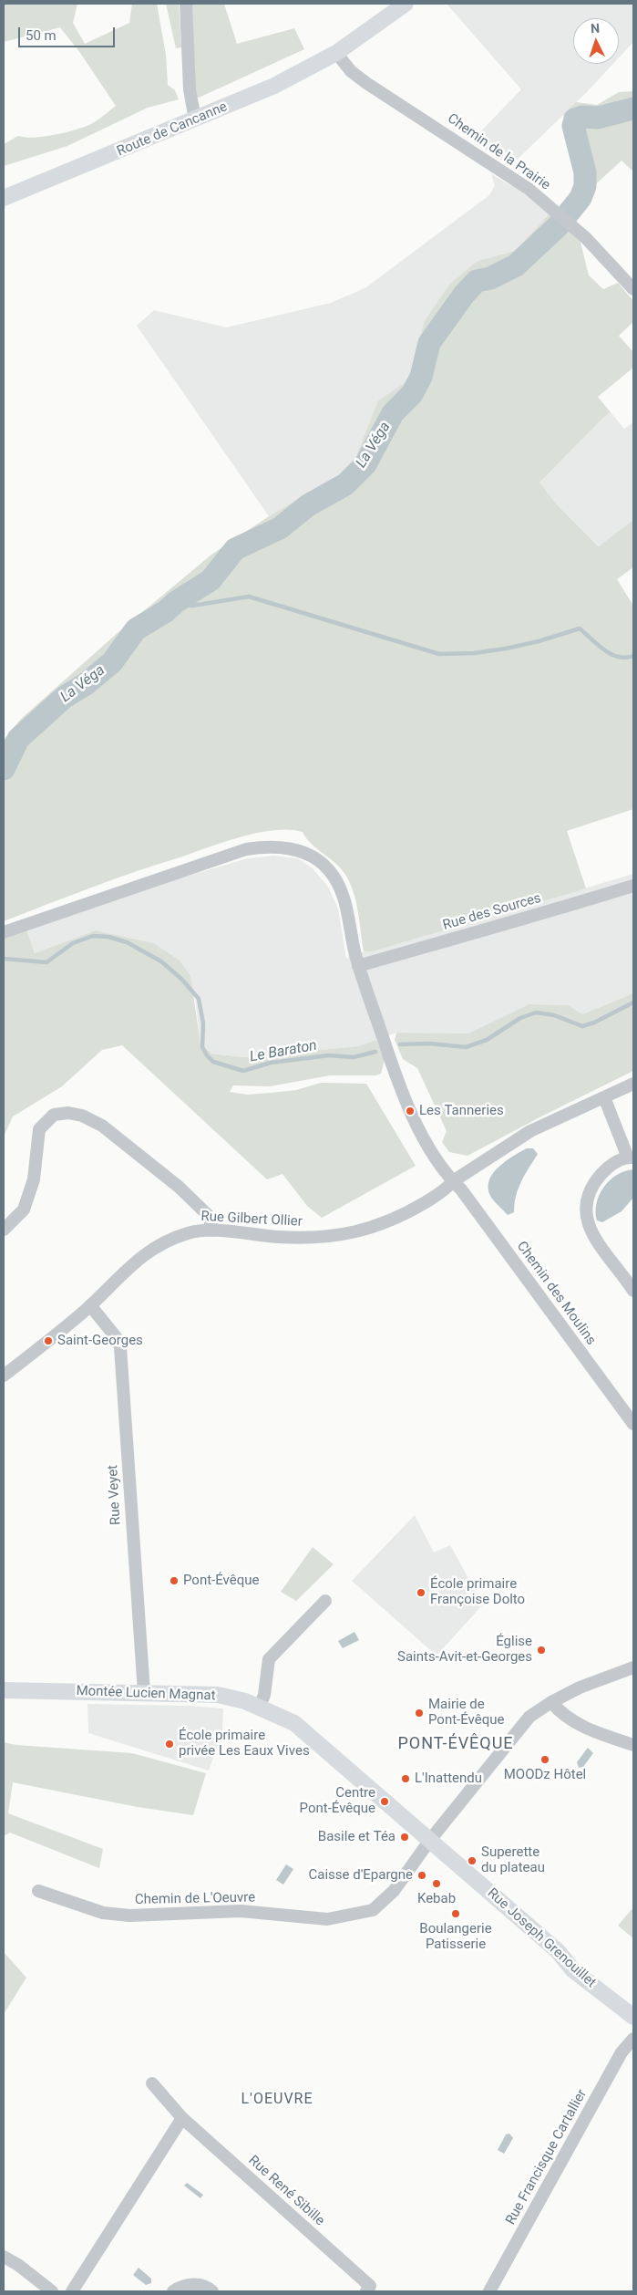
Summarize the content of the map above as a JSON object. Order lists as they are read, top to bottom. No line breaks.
{"streets":{"main road":["Route de Cancanne","Montée Lucien Magnat","Rue Joseph Grenouillet"],"street":["Chemin de la Prairie","Rue des Sources","Rue Gilbert Ollier","Chemin des Moulins","Rue Veyet","Chemin de L'Oeuvre","Rue Francisque Cartallier","Rue René Sibille"]},"crossings":[["Route de Cancanne","Chemin de la Prairie"],["Rue des Sources","Chemin des Moulins"],["Rue Gilbert Ollier","Chemin des Moulins"],["Rue Gilbert Ollier","Rue Veyet"],["Rue Veyet","Montée Lucien Magnat"],["Montée Lucien Magnat","Chemin de L'Oeuvre"],["Montée Lucien Magnat","Rue Joseph Grenouillet"],["Chemin de L'Oeuvre","Rue Joseph Grenouillet"]],"districts":["PONT-ÉVÊQUE","L'OEUVRE"],"water":["La Véga","Le Baraton"],"places":["Les Tanneries","Saint-Georges","Pont-Évêque","École primaire Françoise Dolto","Église Saints-Avit-et-Georges","Mairie de Pont-Évêque","École primaire privée Les Eaux Vives","MOODz Hôtel","L'Inattendu","Centre Pont-Évêque","Basile et Téa","Superette du plateau","Caisse d'Epargne","Kebab","Boulangerie Patisserie"],"scale_bar":"50 m","north":"top"}
